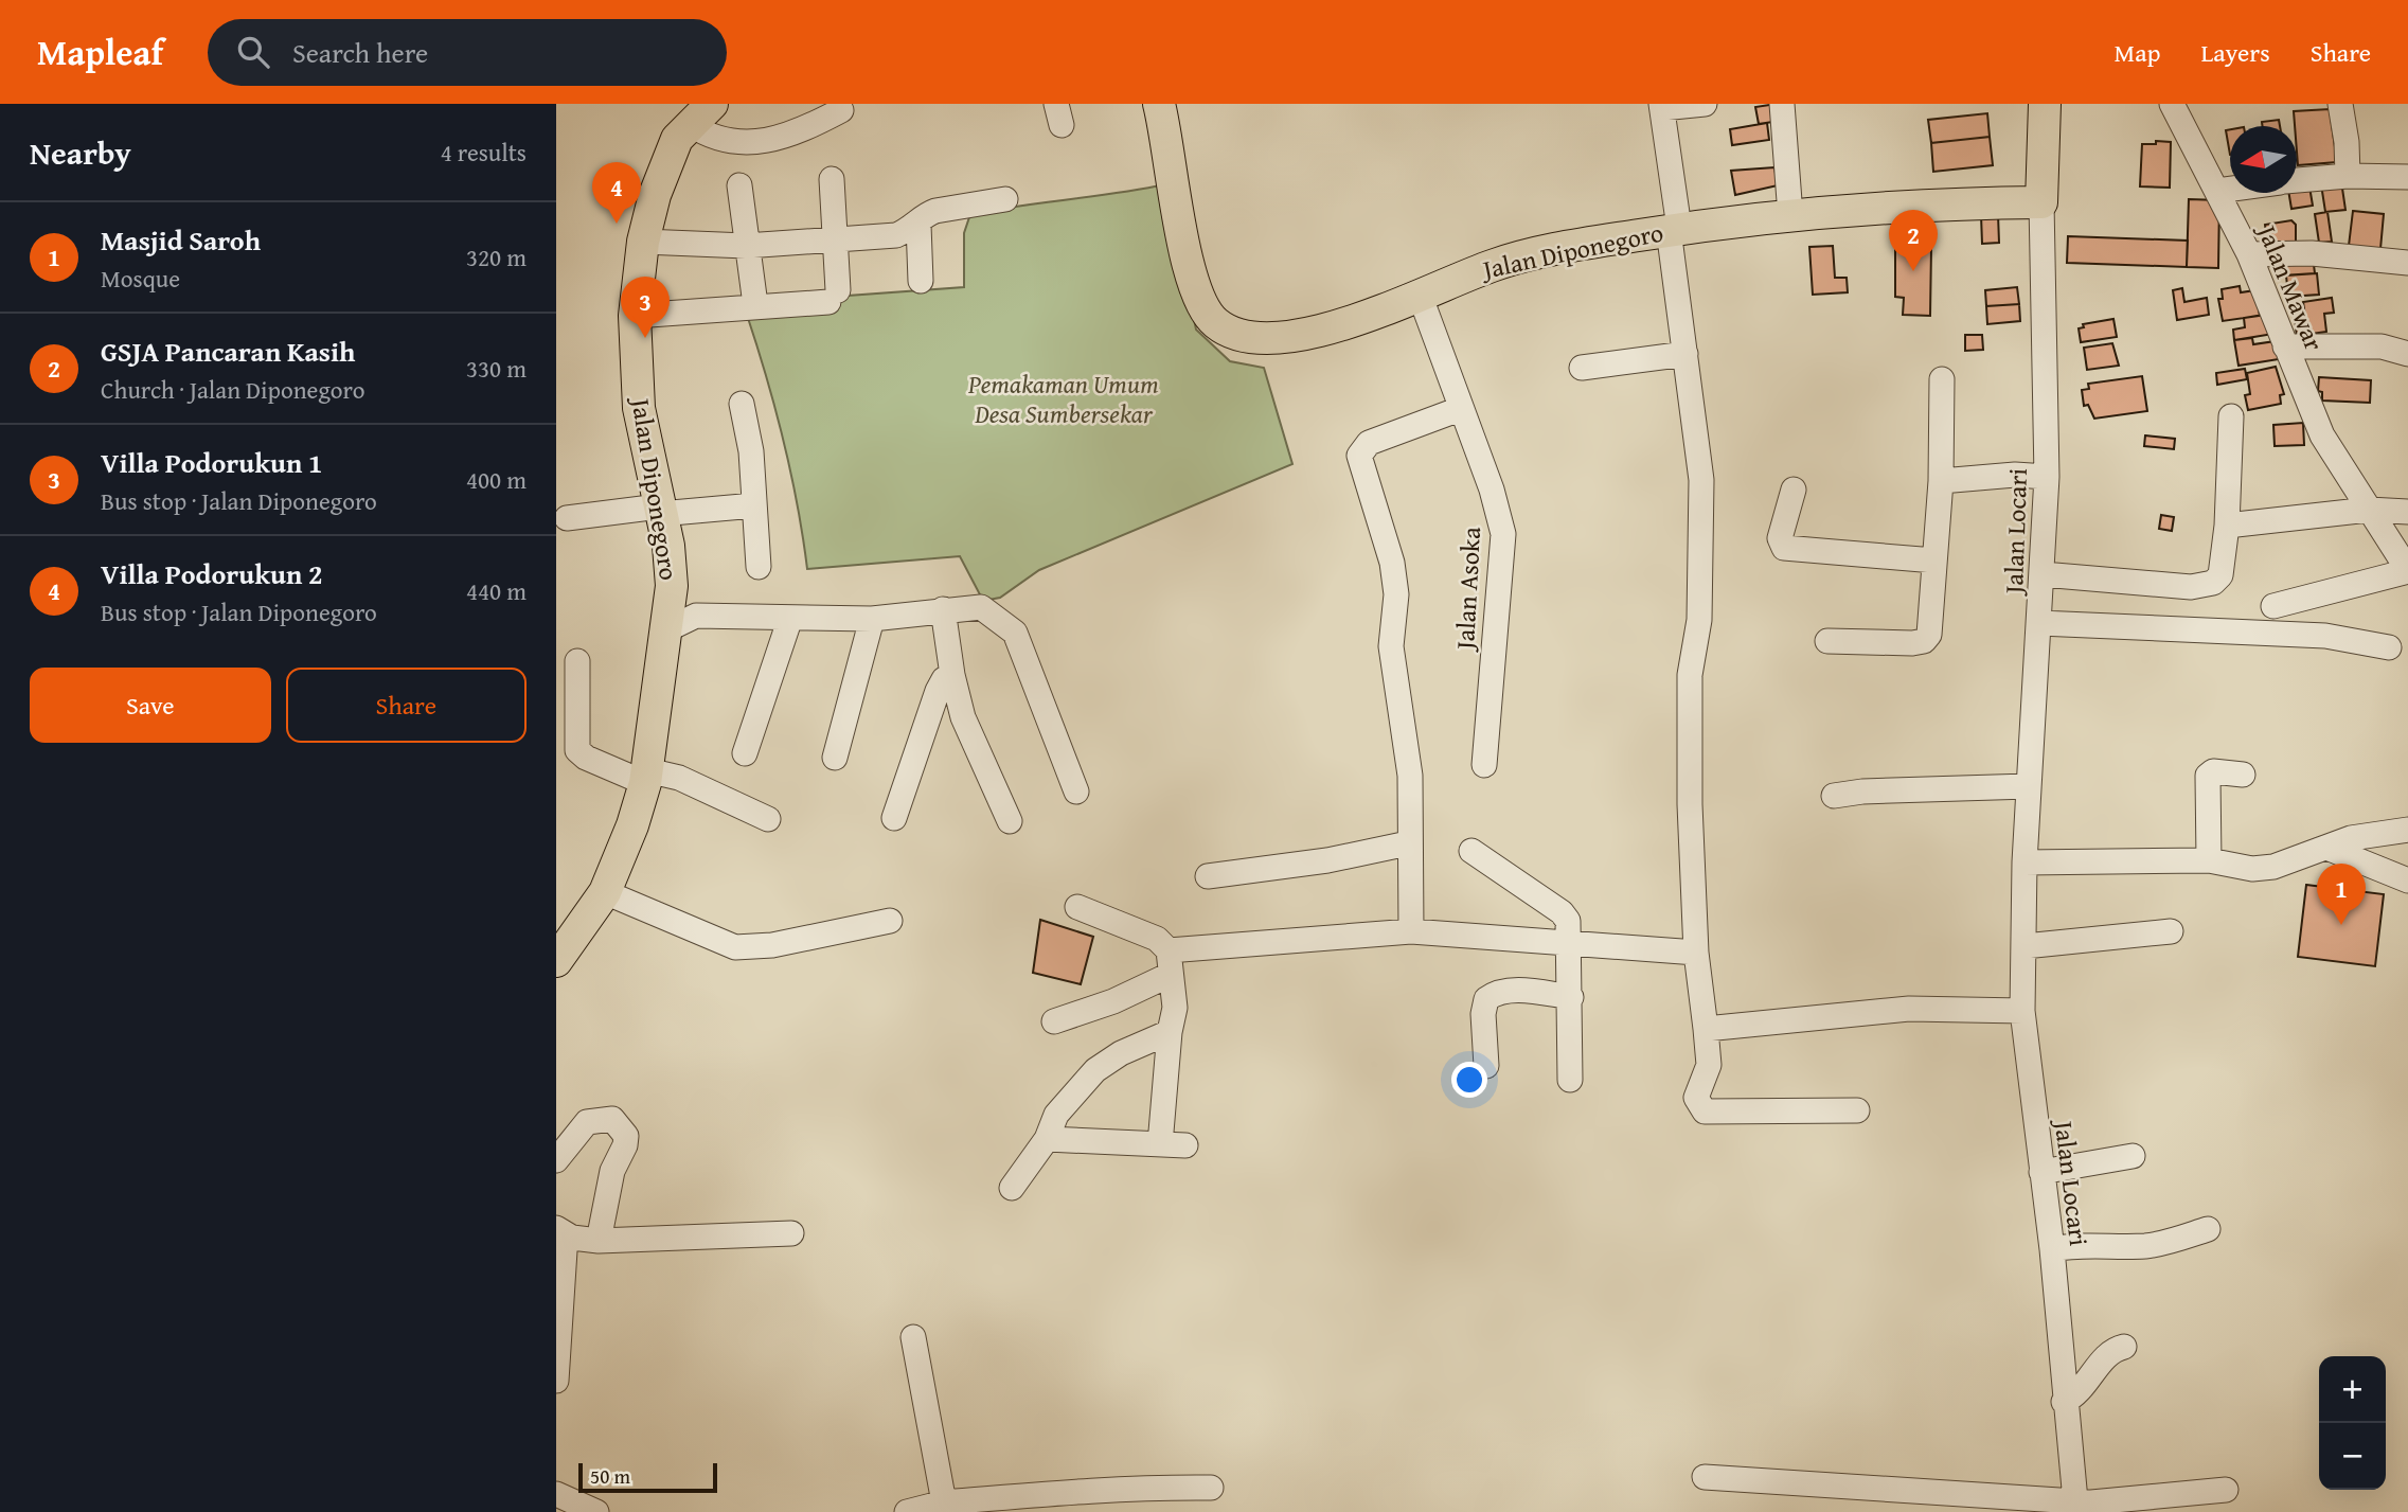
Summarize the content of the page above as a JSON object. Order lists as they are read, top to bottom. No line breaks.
{"streets":{"main road":["Jalan Diponegoro"],"street":["Jalan Mawar","Jalan Locari","Jalan Asoka"]},"crossings":[["Jalan Diponegoro","Jalan Locari"],["Jalan Diponegoro","Jalan Asoka"]],"parks":["Pemakaman Umum Desa Sumbersekar"],"scale_bar":"50 m","north":"left","page":{"header":"Mapleaf","search":"Search here","nav":["Map","Layers","Share"],"heading":["Nearby","4 results"],"pins":["4","2","3","1"],"list":[{"mark":"1","name":"Masjid Saroh","note":"Mosque","value":"320 m"},{"mark":"2","name":"GSJA Pancaran Kasih","note":"Church · Jalan Diponegoro","value":"330 m"},{"mark":"3","name":"Villa Podorukun 1","note":"Bus stop · Jalan Diponegoro","value":"400 m"},{"mark":"4","name":"Villa Podorukun 2","note":"Bus stop · Jalan Diponegoro","value":"440 m"}],"buttons":["Save","Share"],"map_buttons":["+","−"],"scale":"50 m"}}
